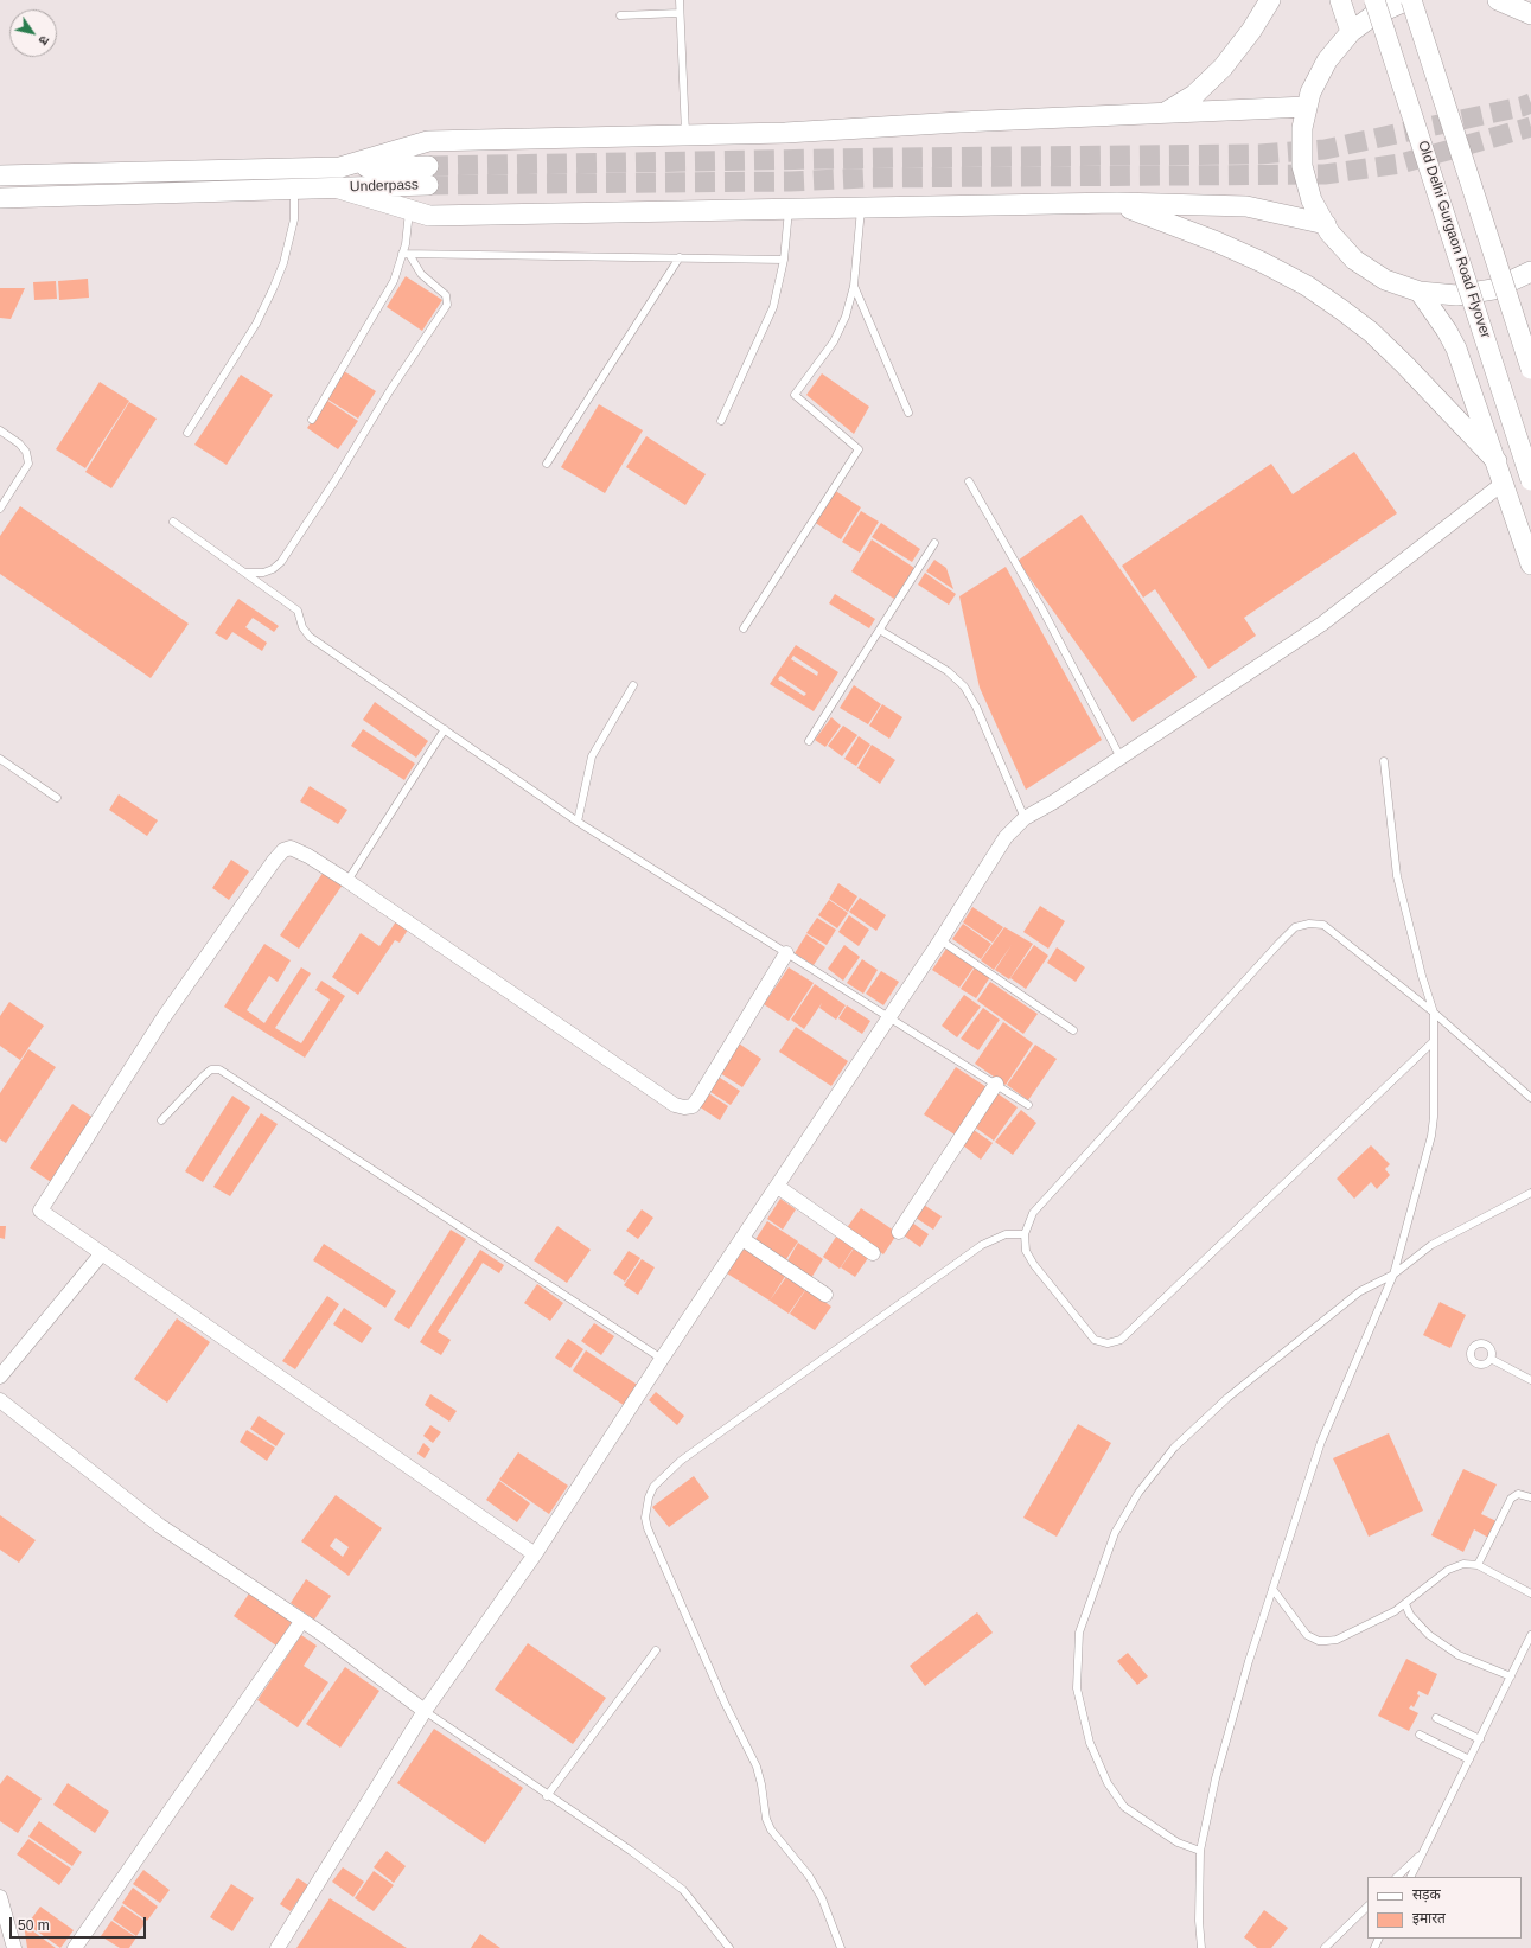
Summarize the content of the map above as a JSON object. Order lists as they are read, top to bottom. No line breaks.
{"streets":{"main road":["Underpass","Old Delhi Gurgaon Road Flyover"]},"legend":["सड़क","इमारत"],"scale_bar":"50 m","north":"bottom right"}
